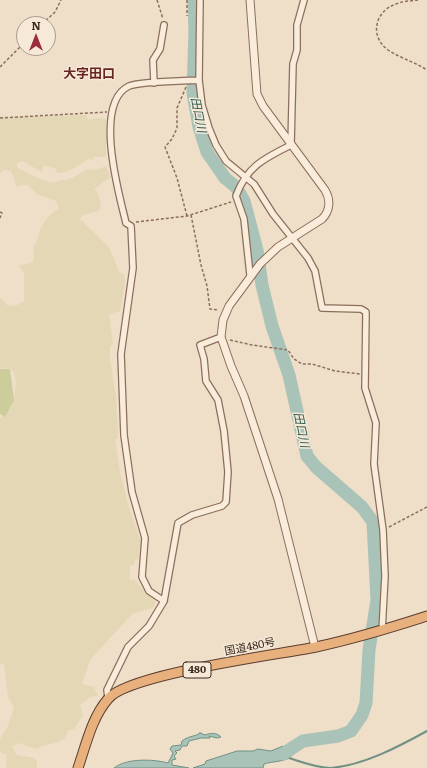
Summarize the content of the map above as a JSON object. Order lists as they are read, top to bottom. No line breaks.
{"streets":{"highway":["国道480号","480"]},"districts":["大字田口"],"water":["田口川"],"north":"top"}
